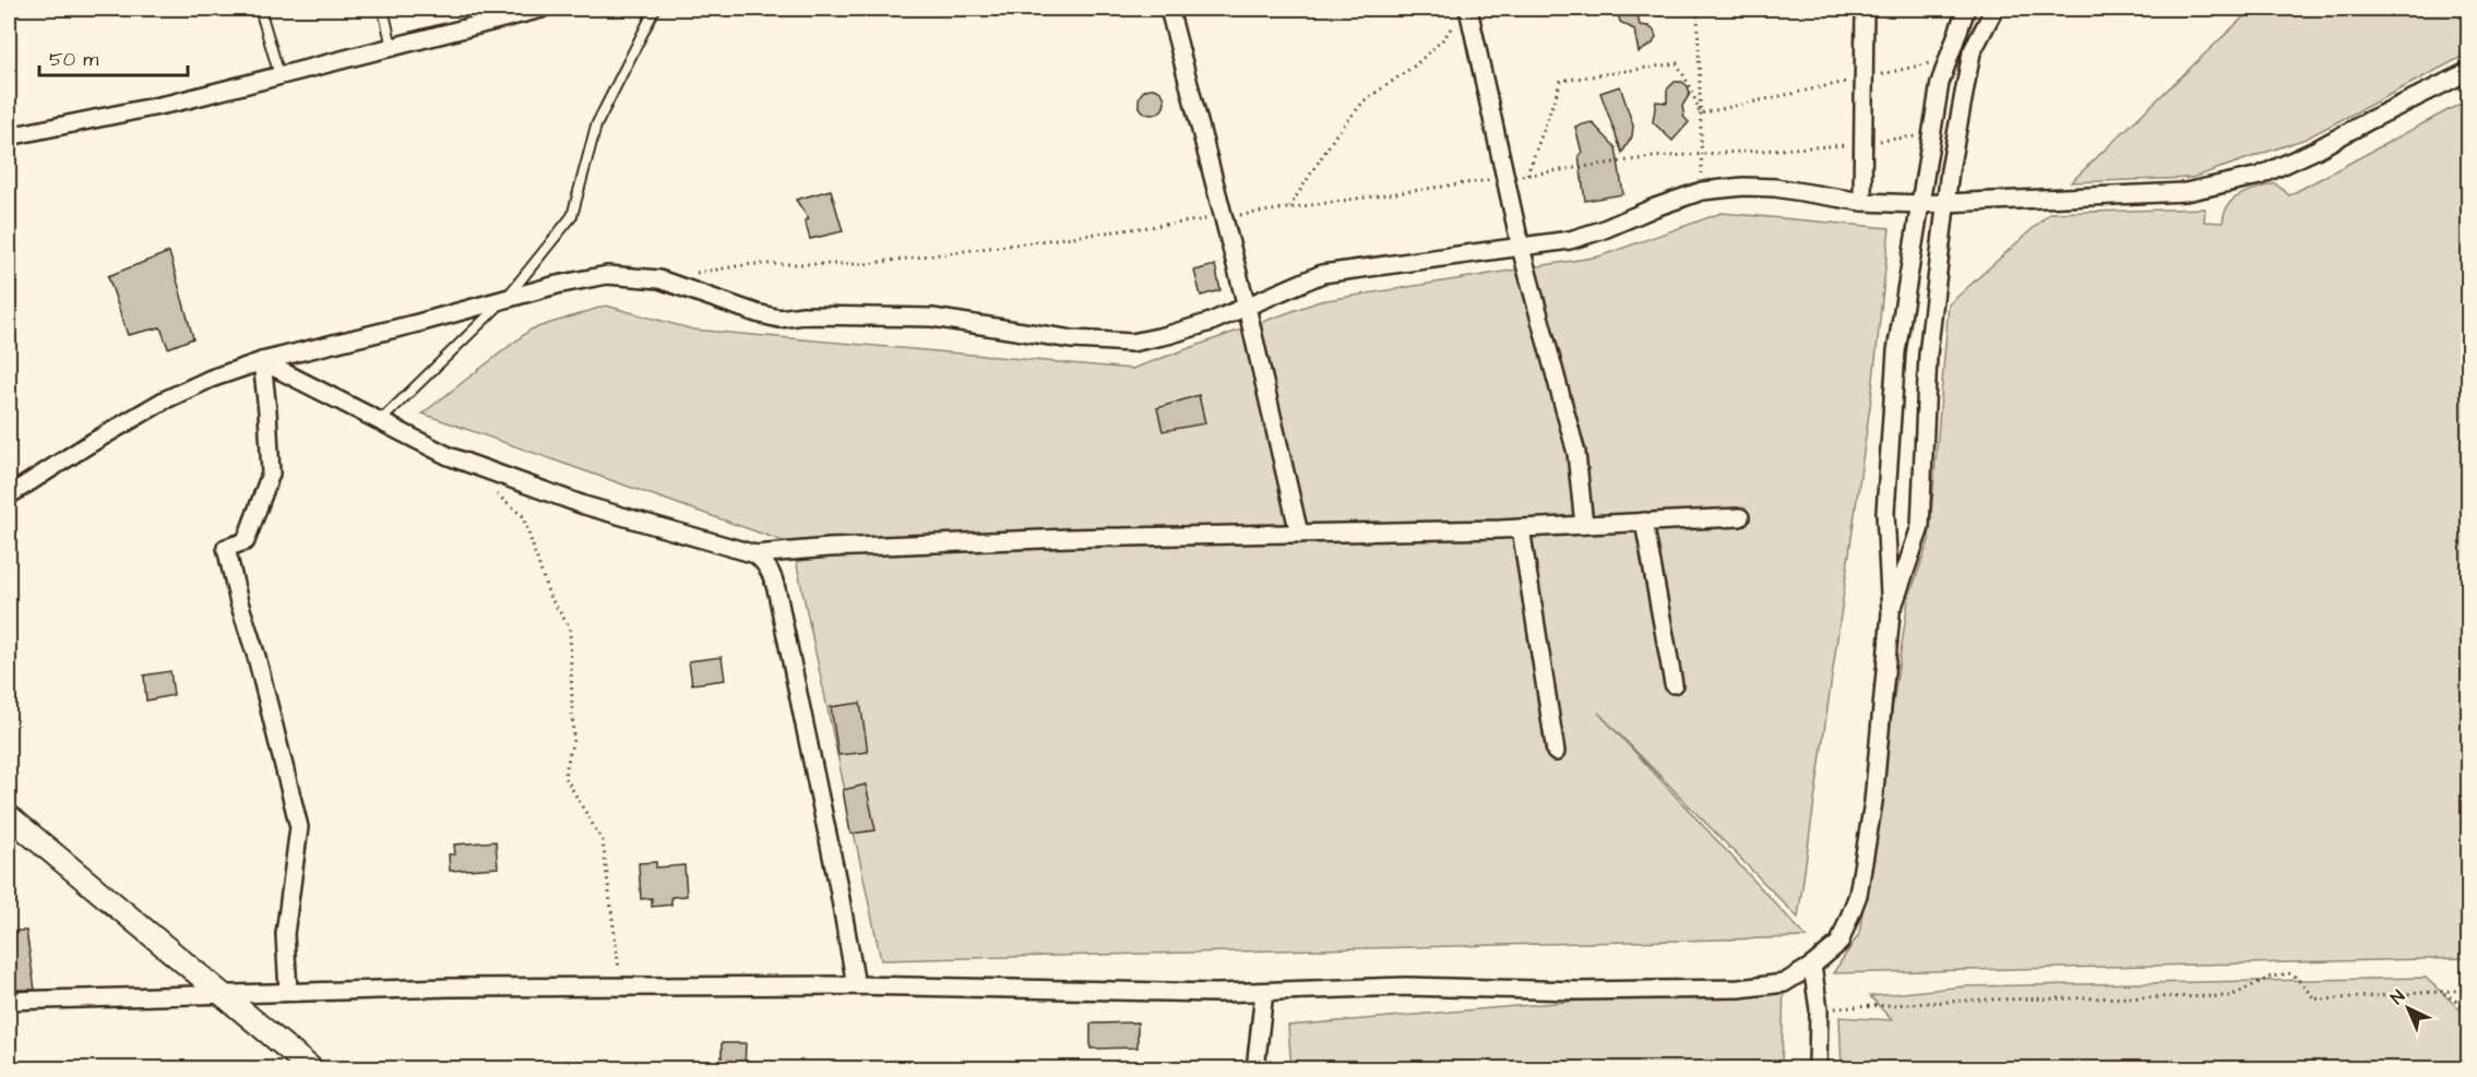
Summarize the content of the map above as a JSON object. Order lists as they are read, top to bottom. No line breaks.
{"scale_bar":"50 m","north":"top left"}
